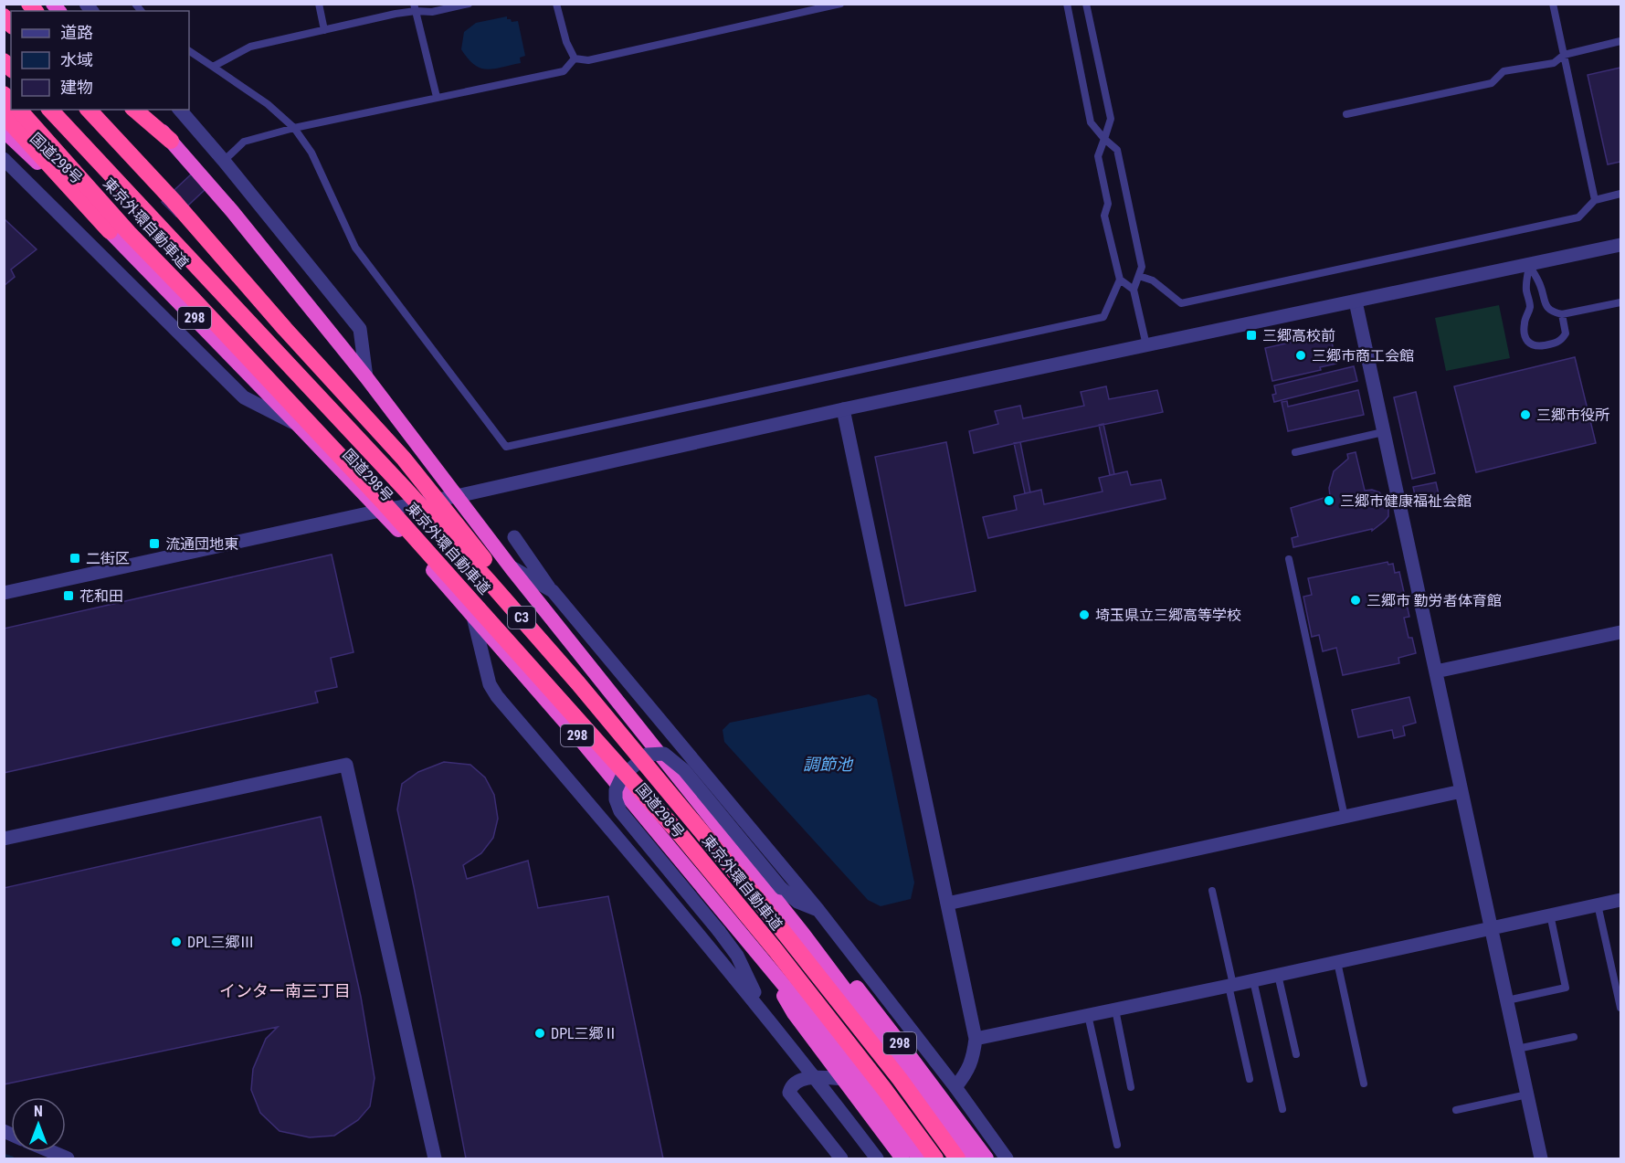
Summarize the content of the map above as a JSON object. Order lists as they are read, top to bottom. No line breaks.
{"streets":{"highway":["国道298号","東京外環自動車道","298","C3"]},"crossings":[["東京外環自動車道","298"]],"districts":["インター南三丁目"],"water":["調節池"],"places":{"transit":["三郷高校前","流通団地東","二街区","花和田"],"other":["三郷市商工会館","三郷市役所","三郷市健康福祉会館","三郷市 勤労者体育館","埼玉県立三郷高等学校","DPL三郷Ⅲ","DPL三郷Ⅱ"]},"legend":["道路","水域","建物"],"north":"top"}
